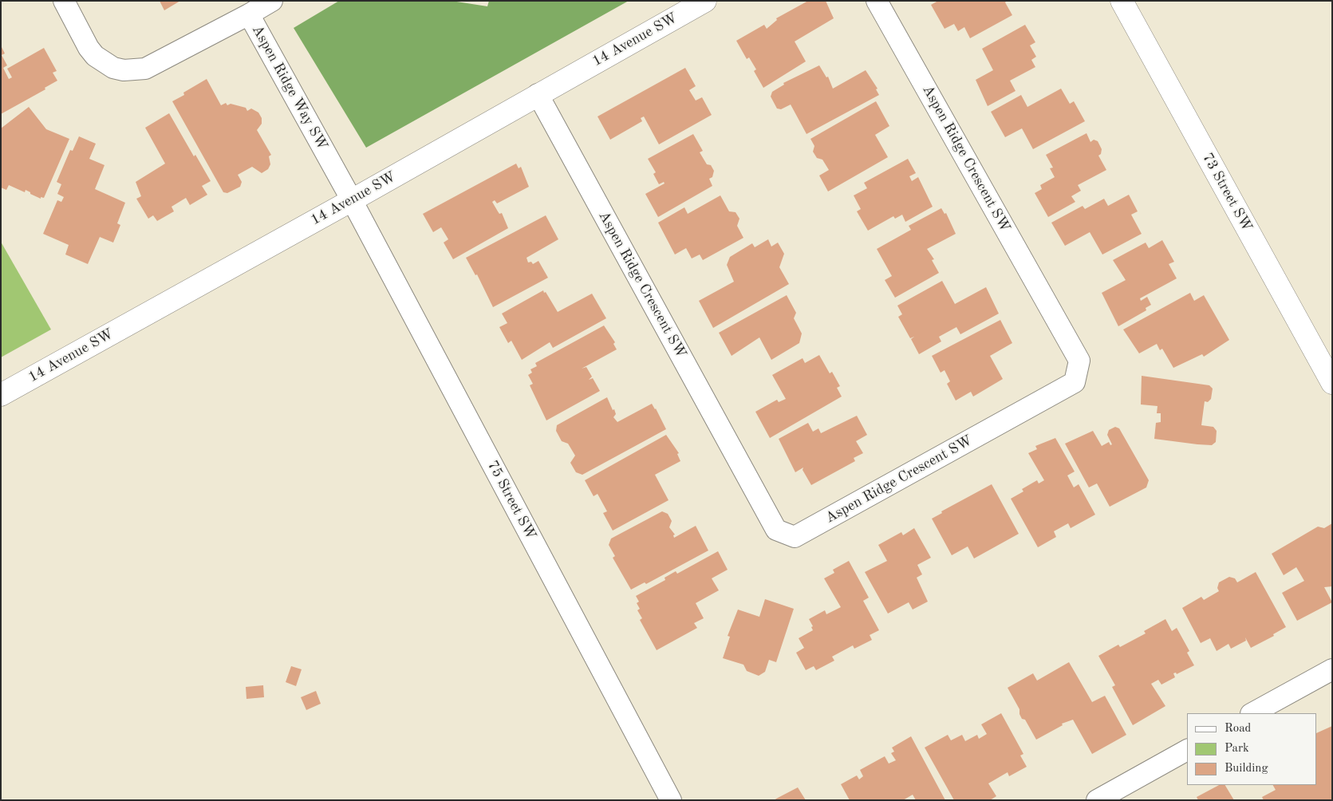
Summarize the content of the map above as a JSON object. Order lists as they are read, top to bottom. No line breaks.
{"streets":{"street":["14 Avenue SW","Aspen Ridge Way SW","Aspen Ridge Crescent SW","73 Street SW","75 Street SW"]},"crossings":[["14 Avenue SW","Aspen Ridge Way SW"],["14 Avenue SW","Aspen Ridge Crescent SW"],["14 Avenue SW","75 Street SW"],["Aspen Ridge Way SW","75 Street SW"]],"legend":["Road","Park","Building"]}
